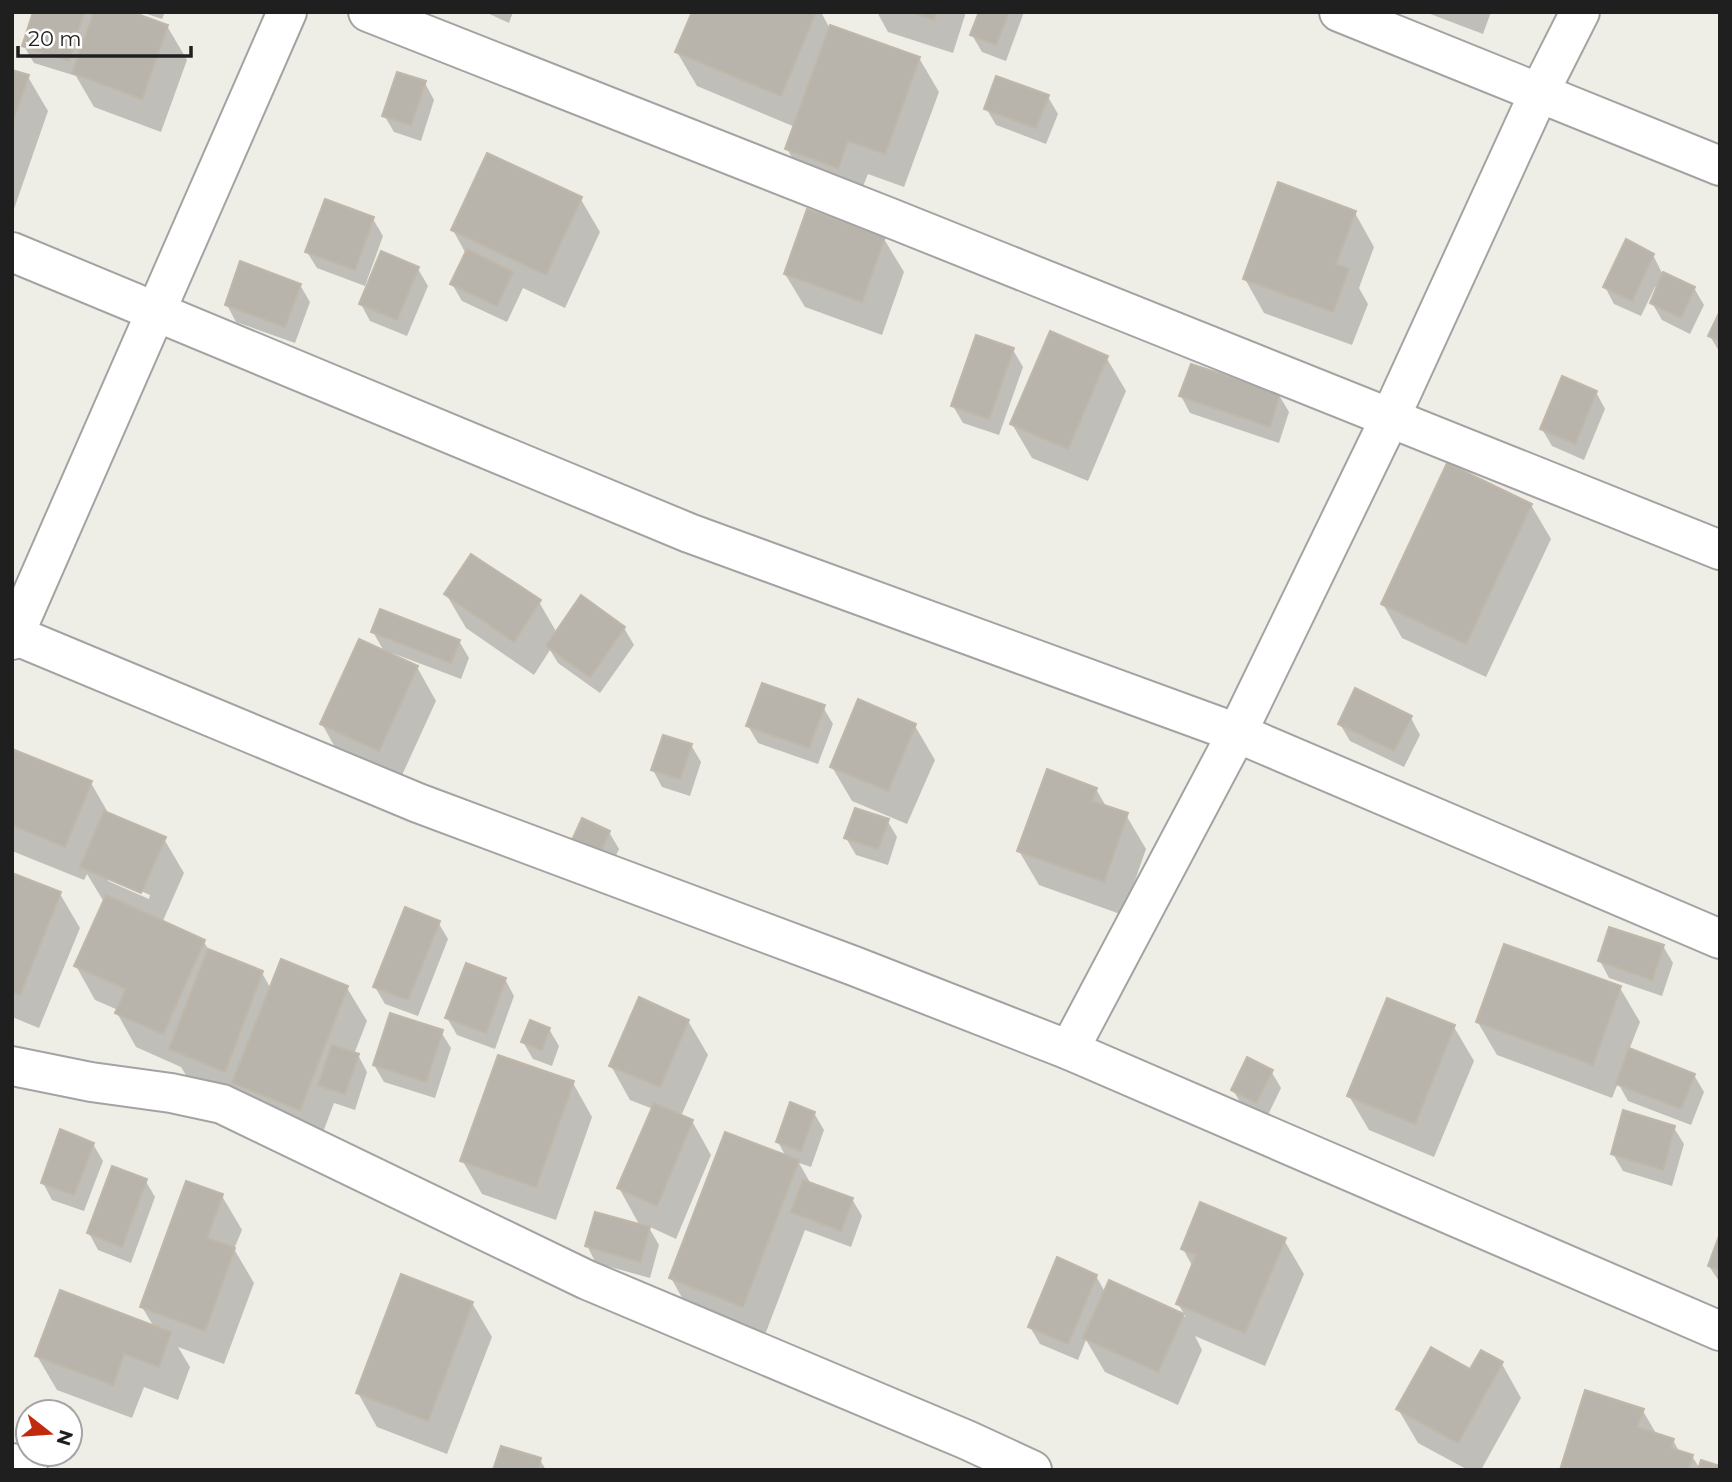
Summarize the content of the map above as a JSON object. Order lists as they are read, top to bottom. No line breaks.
{"scale_bar":"20 m","north":"right"}
